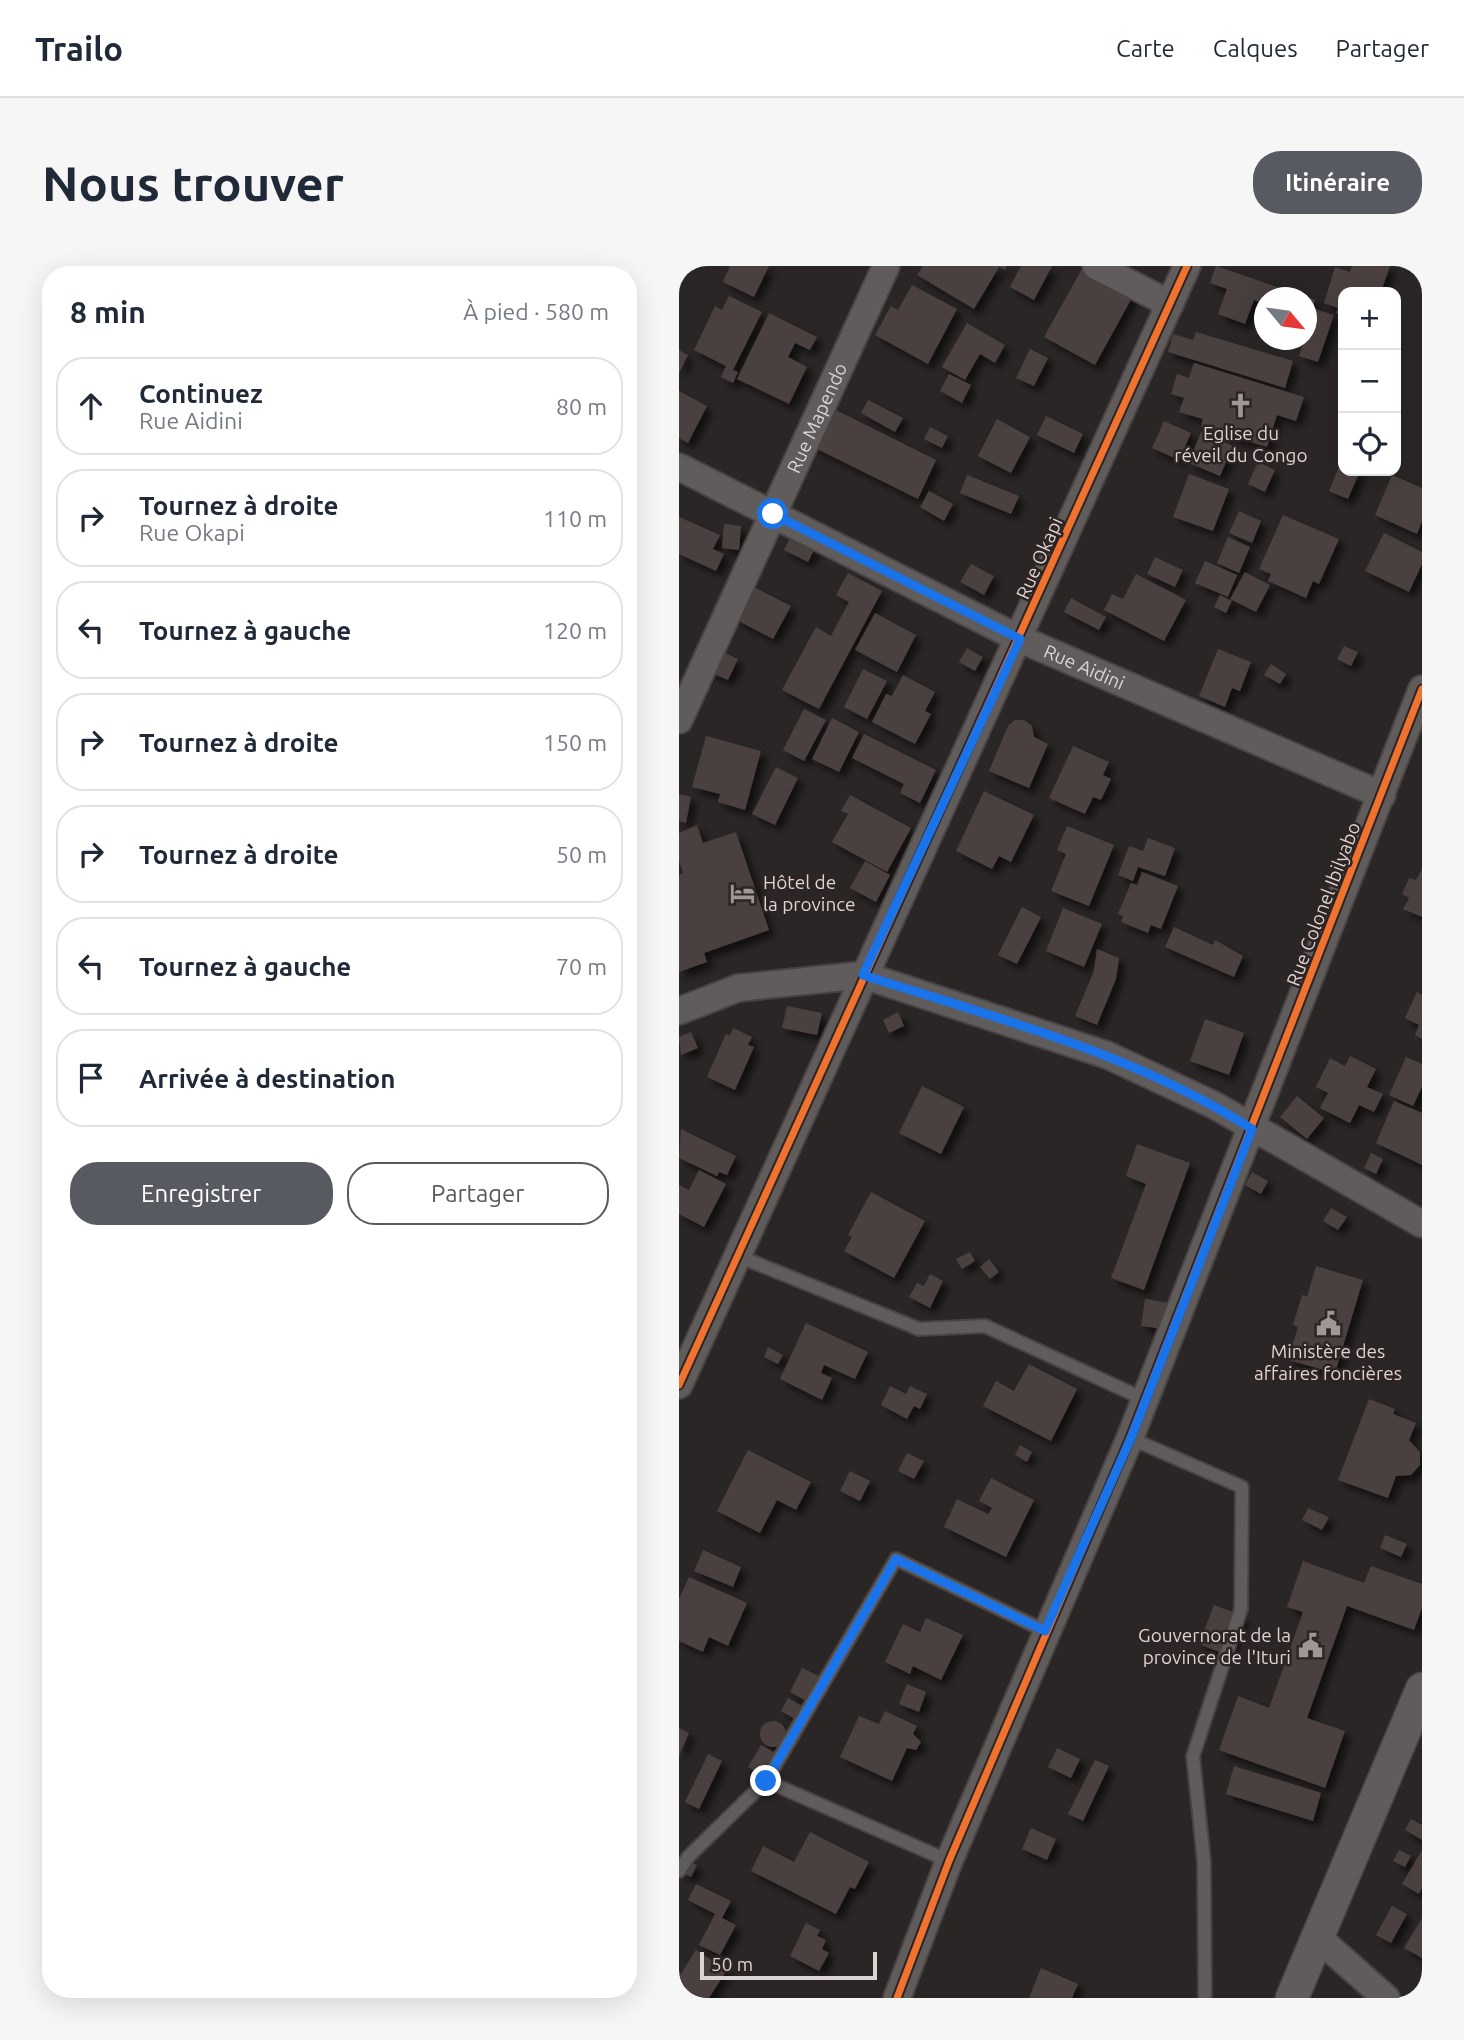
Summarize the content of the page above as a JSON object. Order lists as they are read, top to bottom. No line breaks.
{"streets":{"street":["Rue Mapendo","Rue Okapi","Rue Aidini","Rue Colonel Ibilyabo"]},"crossings":[["Rue Mapendo","Rue Aidini"],["Rue Okapi","Rue Aidini"],["Rue Aidini","Rue Colonel Ibilyabo"]],"places":{"church":["Eglise du réveil du Congo"],"hotel":["Hôtel de la province"],"public building":["Ministère des affaires foncières","Gouvernorat de la province de l'Ituri"]},"scale_bar":"50 m","north":"bottom right","page":{"header":"Trailo","nav":["Carte","Calques","Partager"],"buttons":["Itinéraire",["Enregistrer","Partager"]],"title":"Nous trouver","heading":["8 min","À pied · 580 m"],"map_buttons":["+","−"],"list":[["Continuez","Rue Aidini","80 m"],["Tournez à droite","Rue Okapi","110 m"],["Tournez à gauche","120 m"],["Tournez à droite","150 m"],["Tournez à droite","50 m"],["Tournez à gauche","70 m"],"Arrivée à destination"],"scale":"50 m"}}
